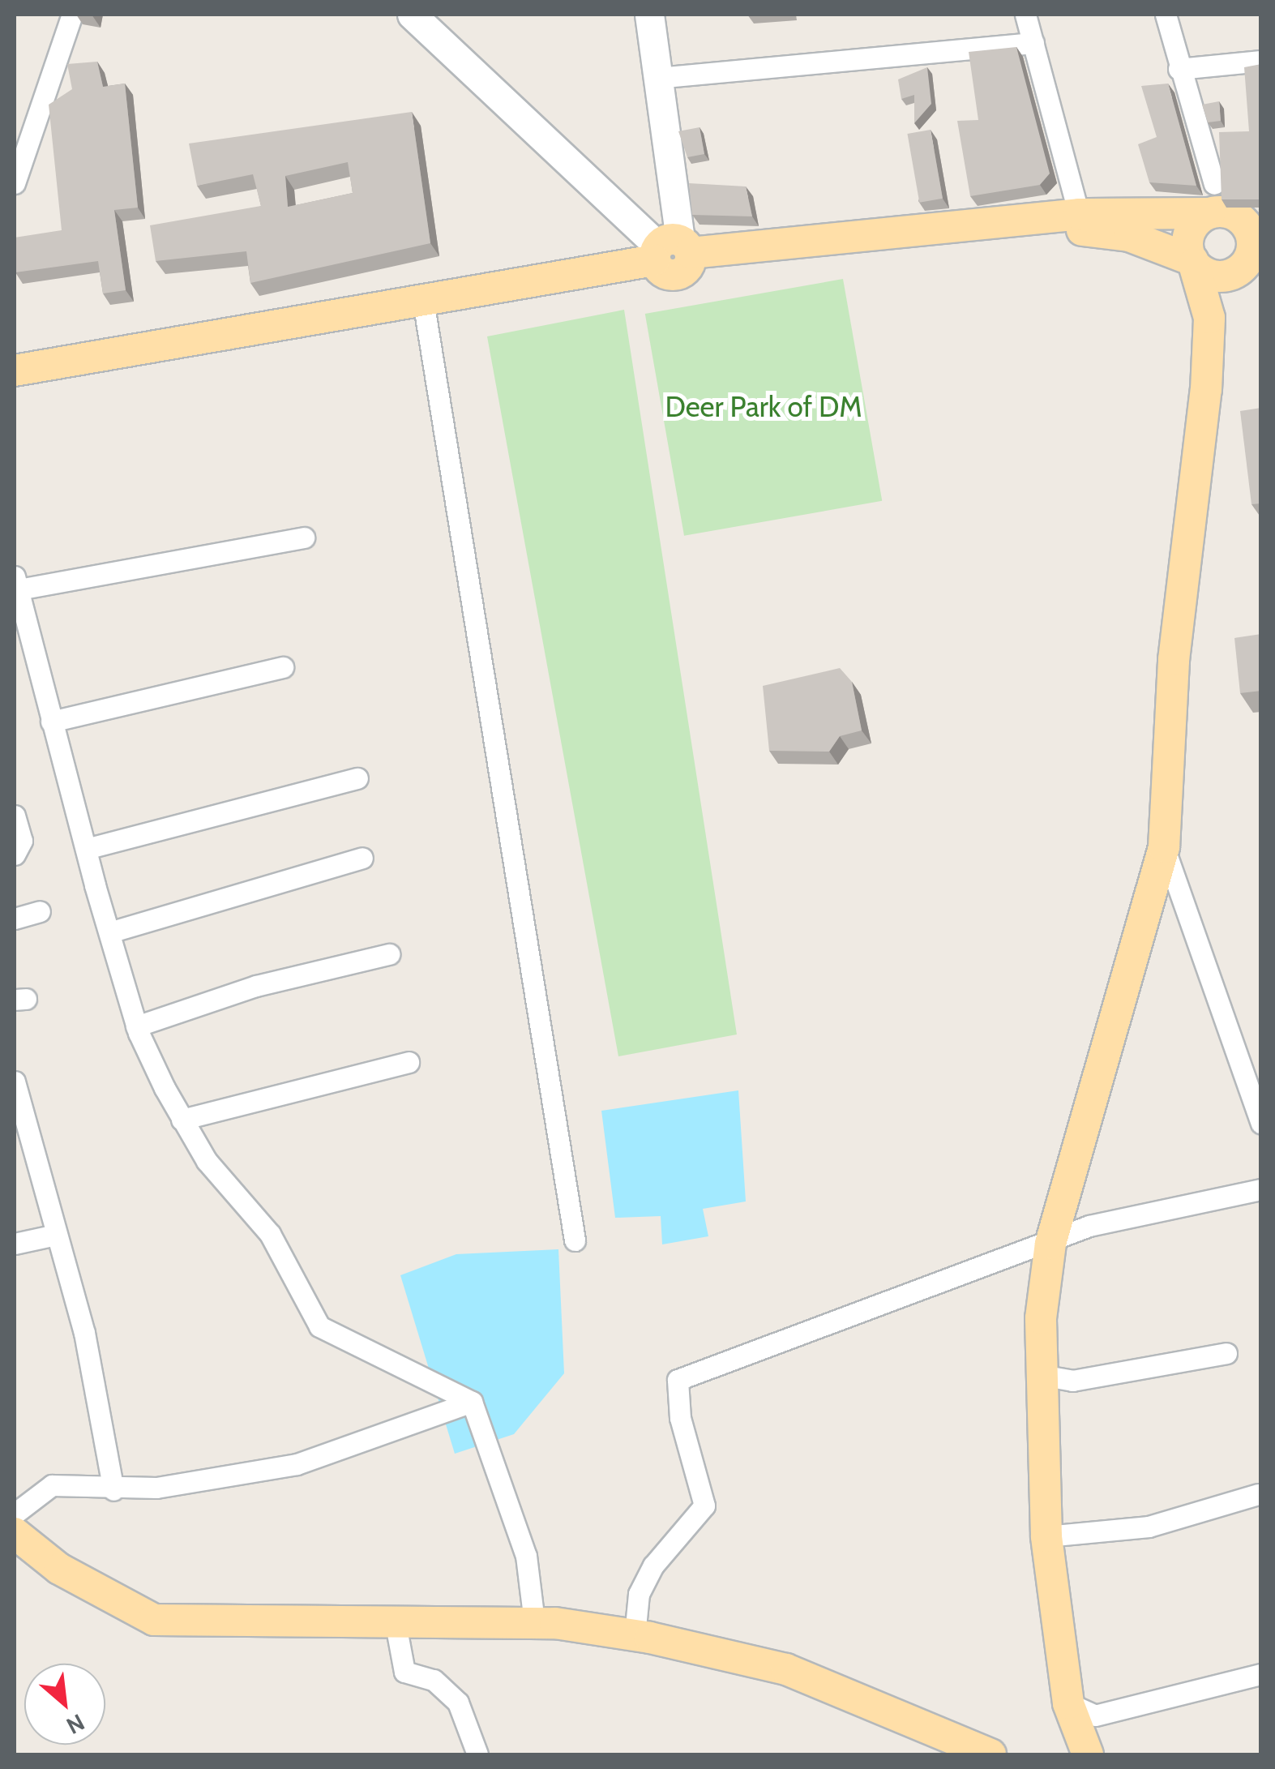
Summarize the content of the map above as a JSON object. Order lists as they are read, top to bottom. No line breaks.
{"parks":["Deer Park of DM"],"north":"bottom right"}
